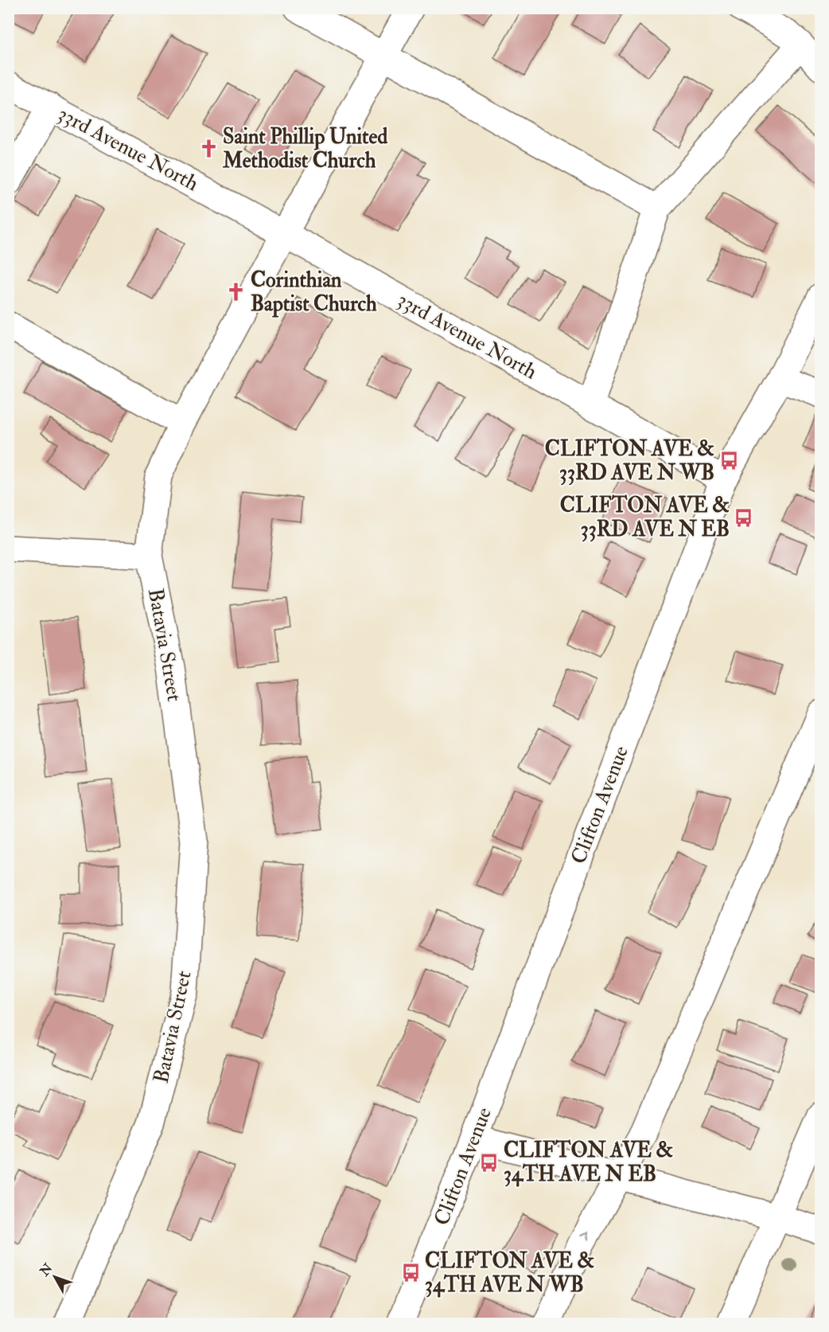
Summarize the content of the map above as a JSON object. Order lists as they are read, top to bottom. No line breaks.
{"streets":{"street":["33rd Avenue North","Batavia Street","Clifton Avenue"]},"crossings":[["33rd Avenue North","Batavia Street"],["33rd Avenue North","Clifton Avenue"]],"places":{"church":["Saint Phillip United Methodist Church","Corinthian Baptist Church"],"bus stop":["CLIFTON AVE & 33RD AVE N WB","CLIFTON AVE & 33RD AVE N EB","CLIFTON AVE & 34TH AVE N EB","CLIFTON AVE & 34TH AVE N WB"]},"north":"top left"}
